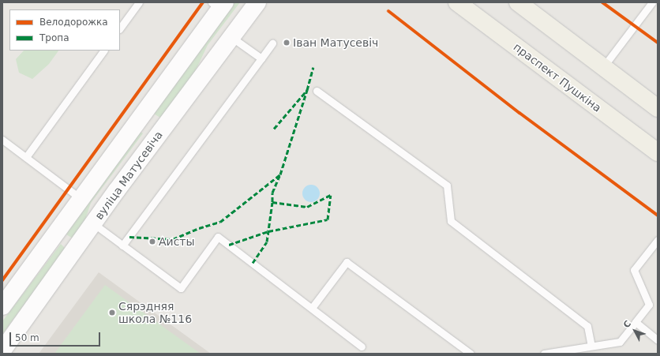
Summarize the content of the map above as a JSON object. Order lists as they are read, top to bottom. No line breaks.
{"streets":{"main road":["праспект Пушкіна","вуліца Матусевіча"]},"places":["Іван Матусевіч","Аисты","Сярэдняя школа №116"],"legend":["Велодорожка","Тропа"],"scale_bar":"50 m","north":"top left"}
